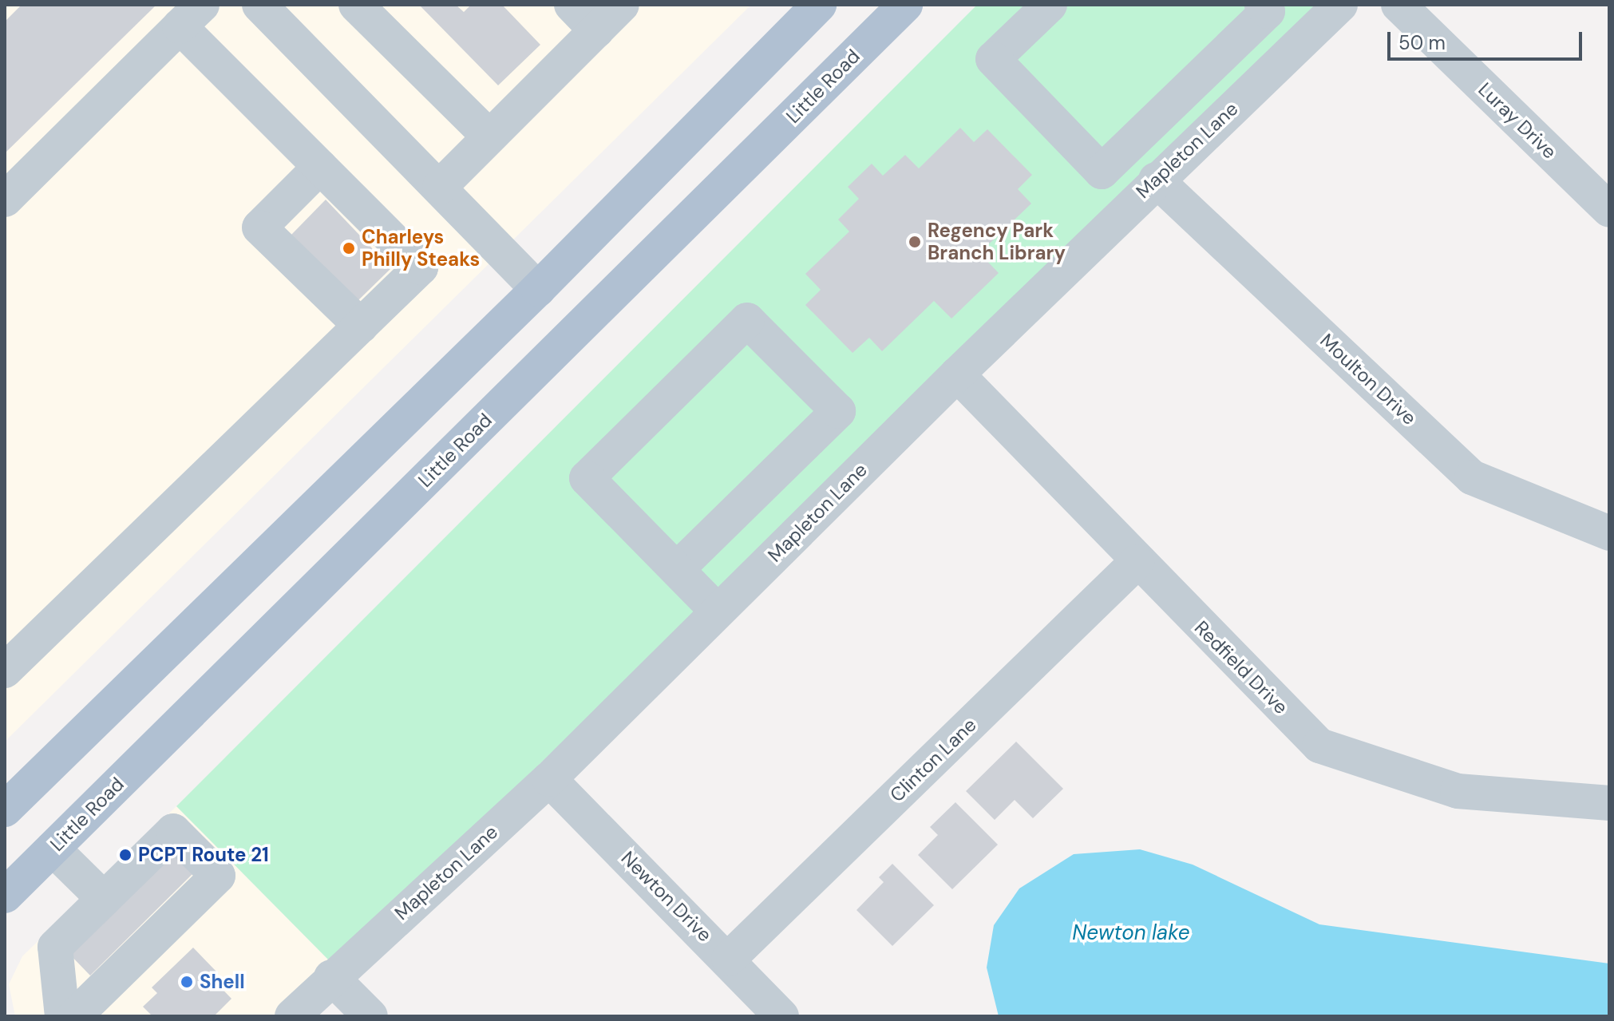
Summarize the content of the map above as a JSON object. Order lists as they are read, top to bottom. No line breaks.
{"streets":{"main road":["Little Road"],"street":["Luray Drive","Mapleton Lane","Moulton Drive","Redfield Drive","Clinton Lane","Newton Drive"]},"crossings":[["Mapleton Lane","Moulton Drive"],["Mapleton Lane","Redfield Drive"],["Mapleton Lane","Newton Drive"],["Redfield Drive","Clinton Lane"],["Clinton Lane","Newton Drive"]],"water":["Newton lake"],"places":["Regency Park Branch Library","Charleys Philly Steaks","PCPT Route 21","Shell"],"scale_bar":"50 m"}
